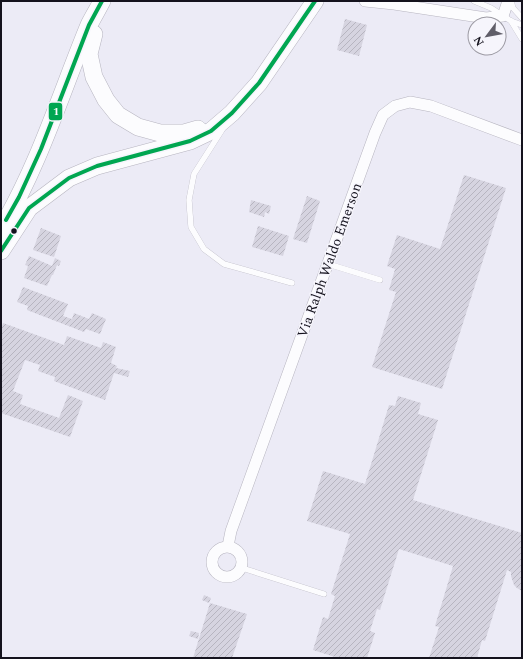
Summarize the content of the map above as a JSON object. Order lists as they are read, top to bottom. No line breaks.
{"streets":{"street":["Via Ralph Waldo Emerson"]},"lines":["transit line 1"],"north":"bottom left"}
